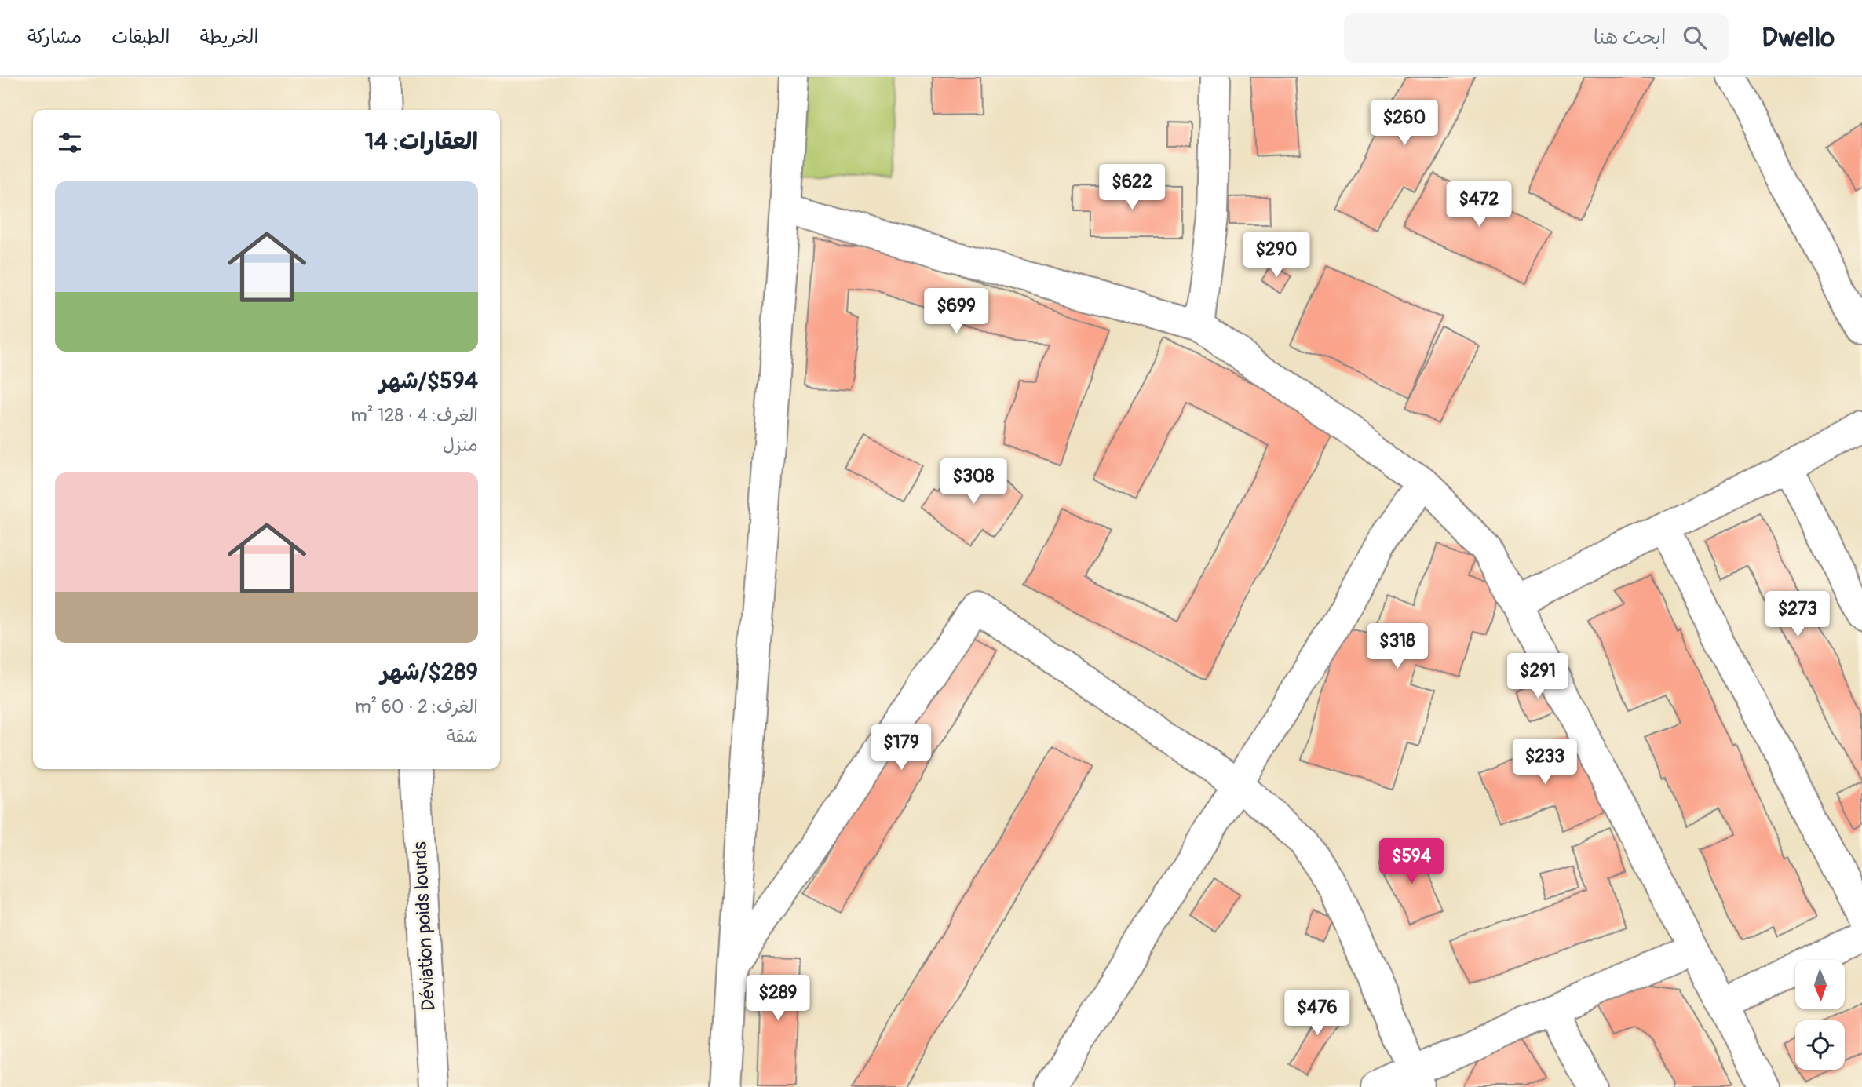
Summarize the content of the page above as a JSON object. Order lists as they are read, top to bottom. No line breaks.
{"streets":{"street":["Déviation poids lourds"]},"north":"bottom","page":{"header":"Dwello","search":"ابحث هنا","nav":["الخريطة","الطبقات","مشاركة"],"price":["$260","$622","$472","$290","$699","$308","$273","$318","$291","$179","$233","$594","$289","$476"],"heading":"العقارات: 14","list":[{"name":"$594/شهر","note":"الغرف: 4 · 128 m² · منزل"},{"name":"$289/شهر","note":"الغرف: 2 · 60 m² · شقة"}]}}
